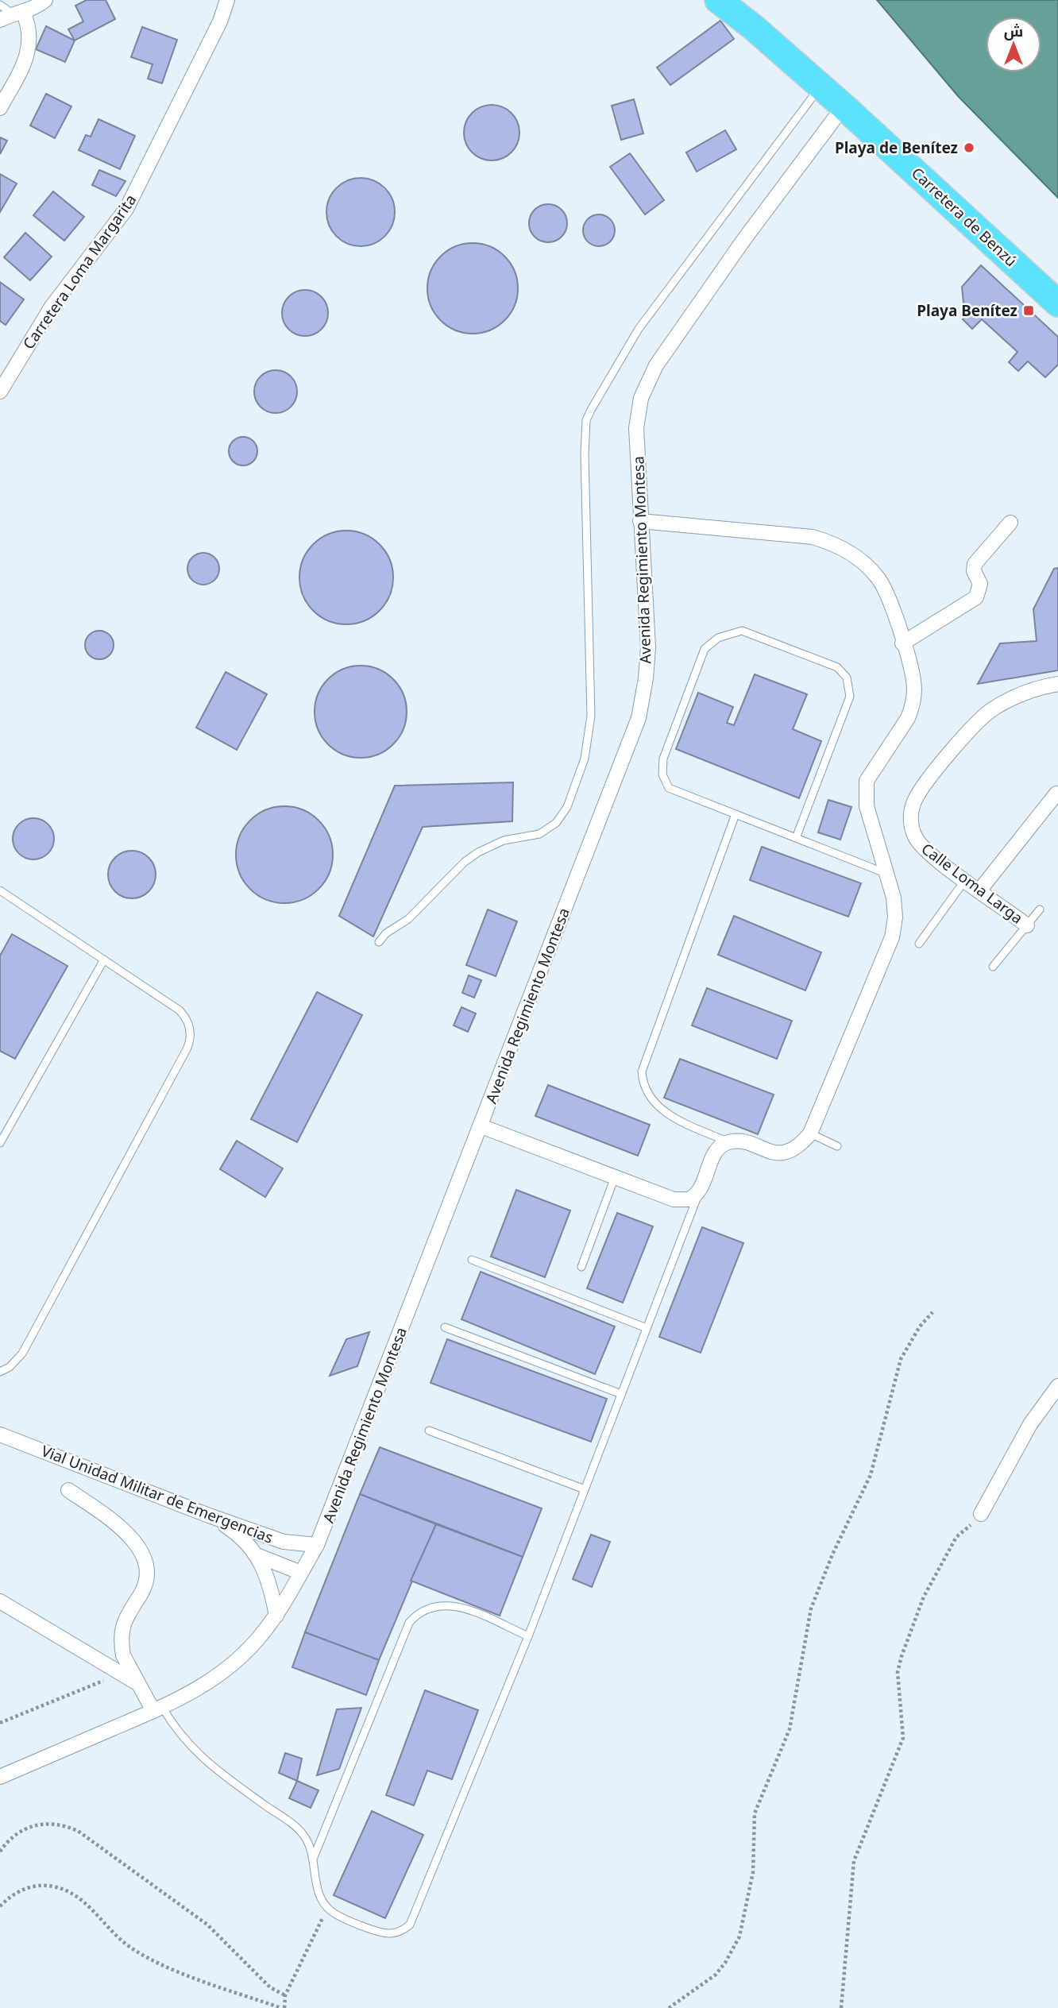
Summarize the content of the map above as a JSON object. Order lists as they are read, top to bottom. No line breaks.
{"streets":{"highway":["Carretera de Benzú"],"street":["Carretera Loma Margarita","Avenida Regimiento Montesa","Calle Loma Larga","Vial Unidad Militar de Emergencias"]},"crossings":[["Carretera de Benzú","Avenida Regimiento Montesa"],["Avenida Regimiento Montesa","Vial Unidad Militar de Emergencias"]],"places":{"other":["Playa de Benítez"],"transit":["Playa Benítez"]},"north":"top"}
